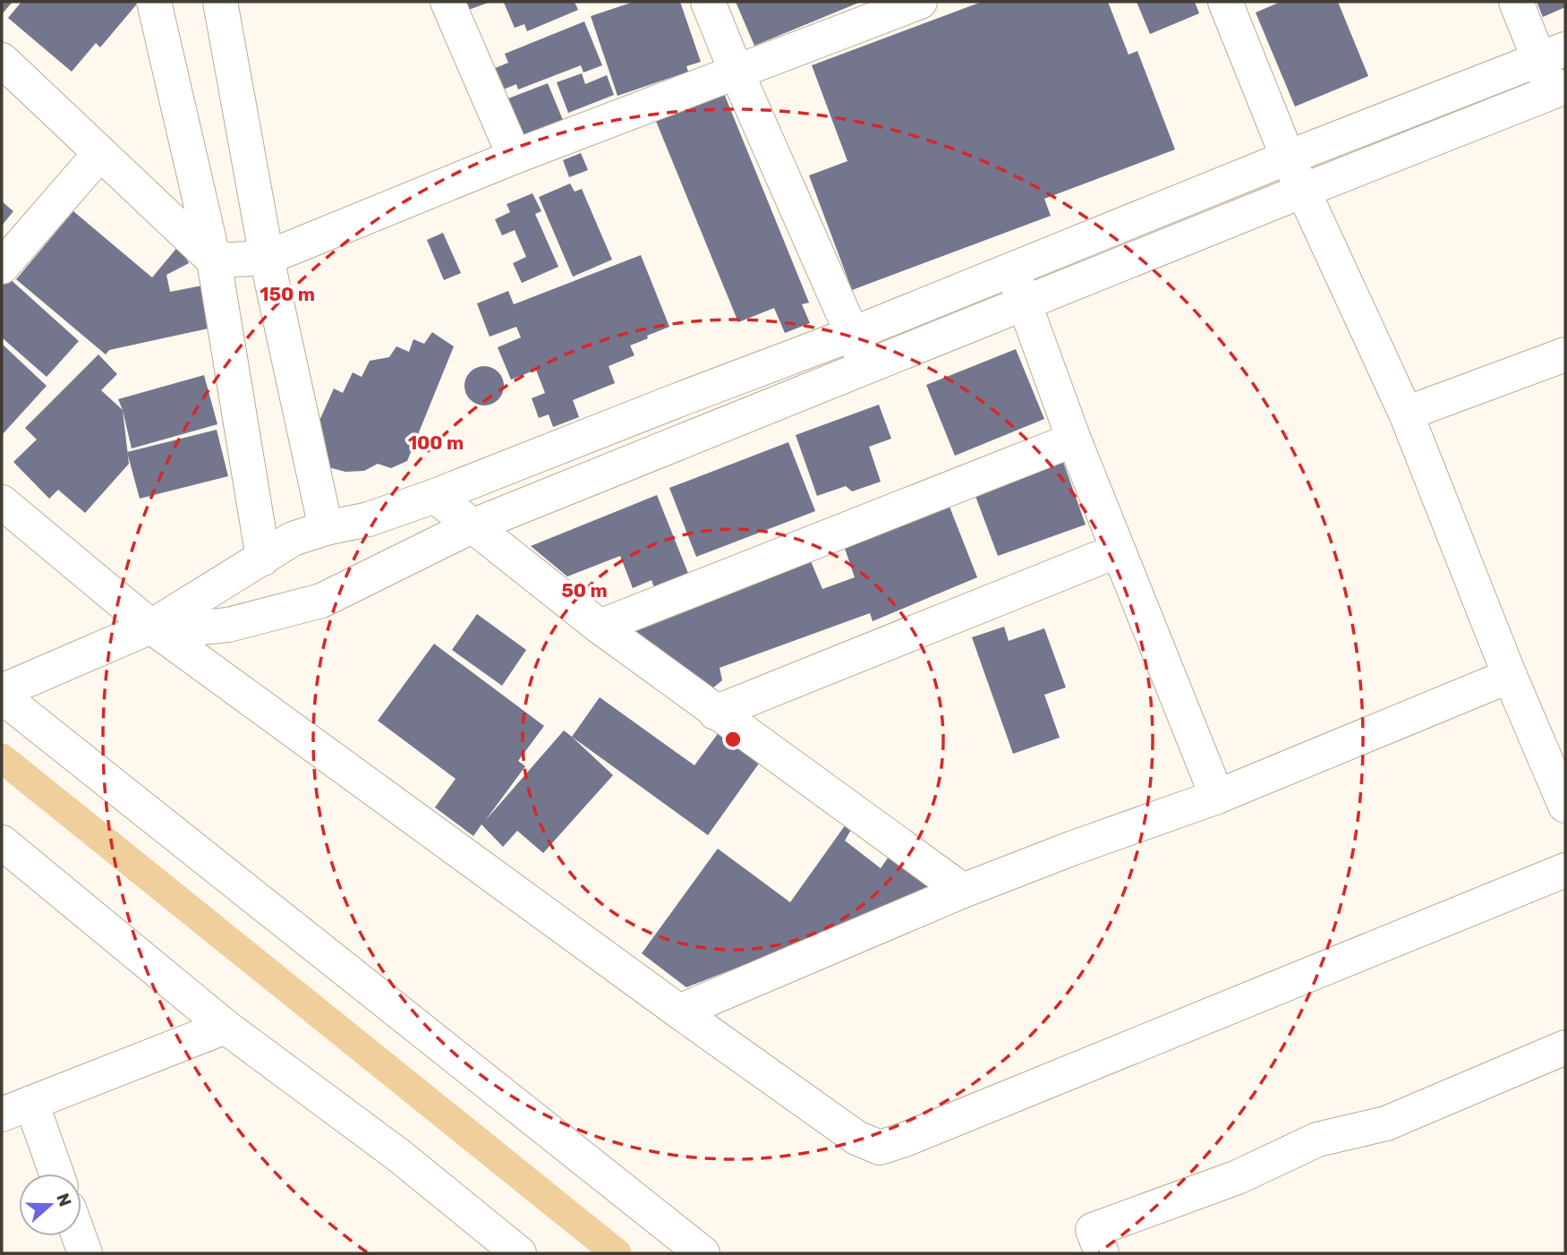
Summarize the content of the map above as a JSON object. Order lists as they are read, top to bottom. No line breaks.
{"north":"right","rings":["150 m","100 m","50 m"]}
